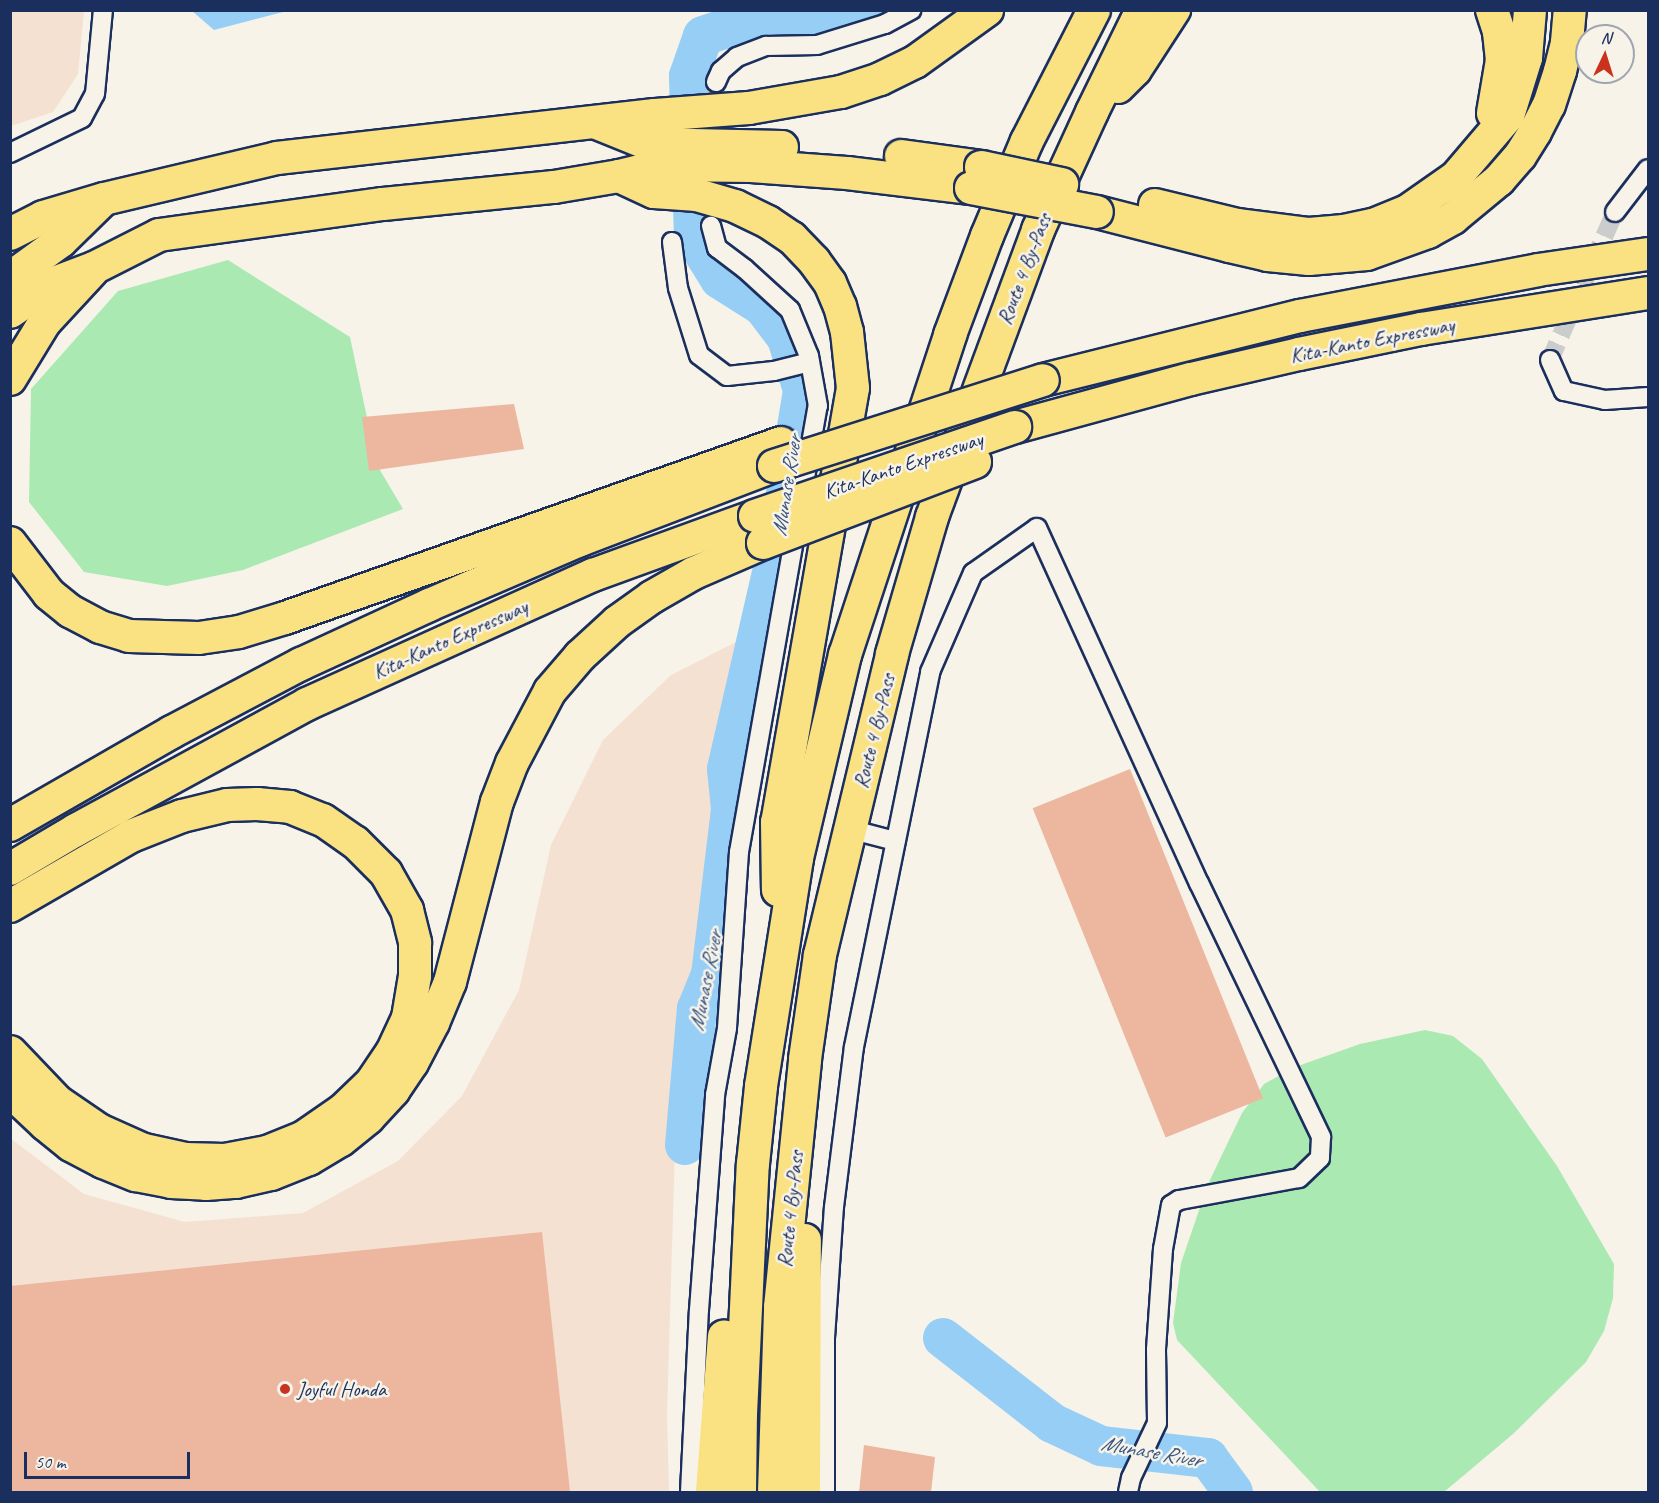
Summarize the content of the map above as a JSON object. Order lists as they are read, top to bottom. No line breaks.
{"streets":{"highway":["Route 4 By-Pass","Kita-Kanto Expressway"]},"water":["Munase River"],"places":["Joyful Honda"],"scale_bar":"50 m","north":"top"}
